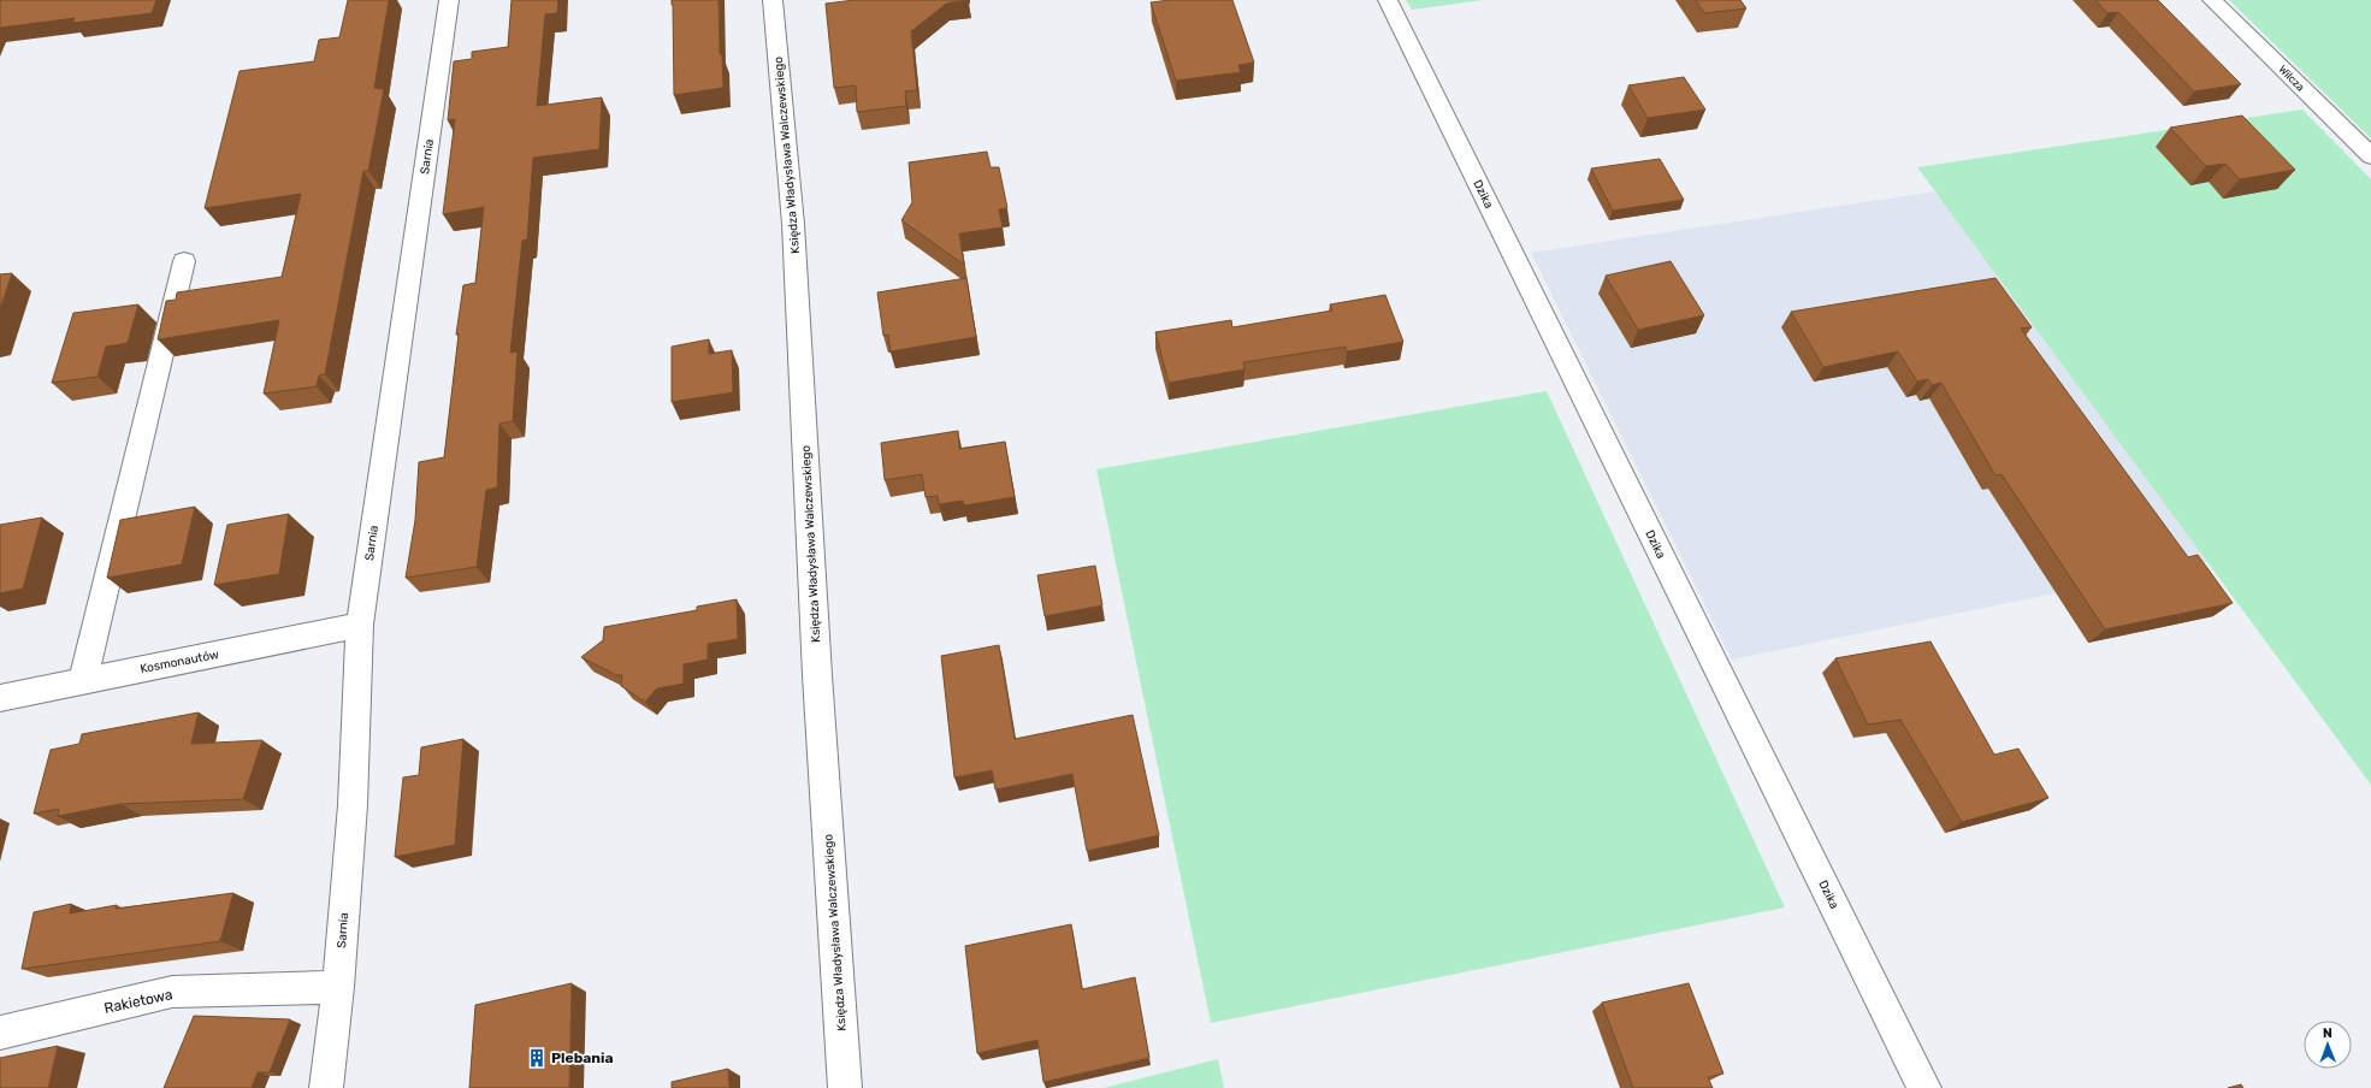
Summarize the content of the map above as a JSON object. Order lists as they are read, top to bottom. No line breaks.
{"streets":{"street":["Wilcza","Księdza Władysława Walczewskiego","Sarnia","Dzika","Kosmonautów","Rakietowa"]},"crossings":[["Sarnia","Kosmonautów"],["Sarnia","Rakietowa"]],"places":{"building":["Plebania"]},"north":"top"}
